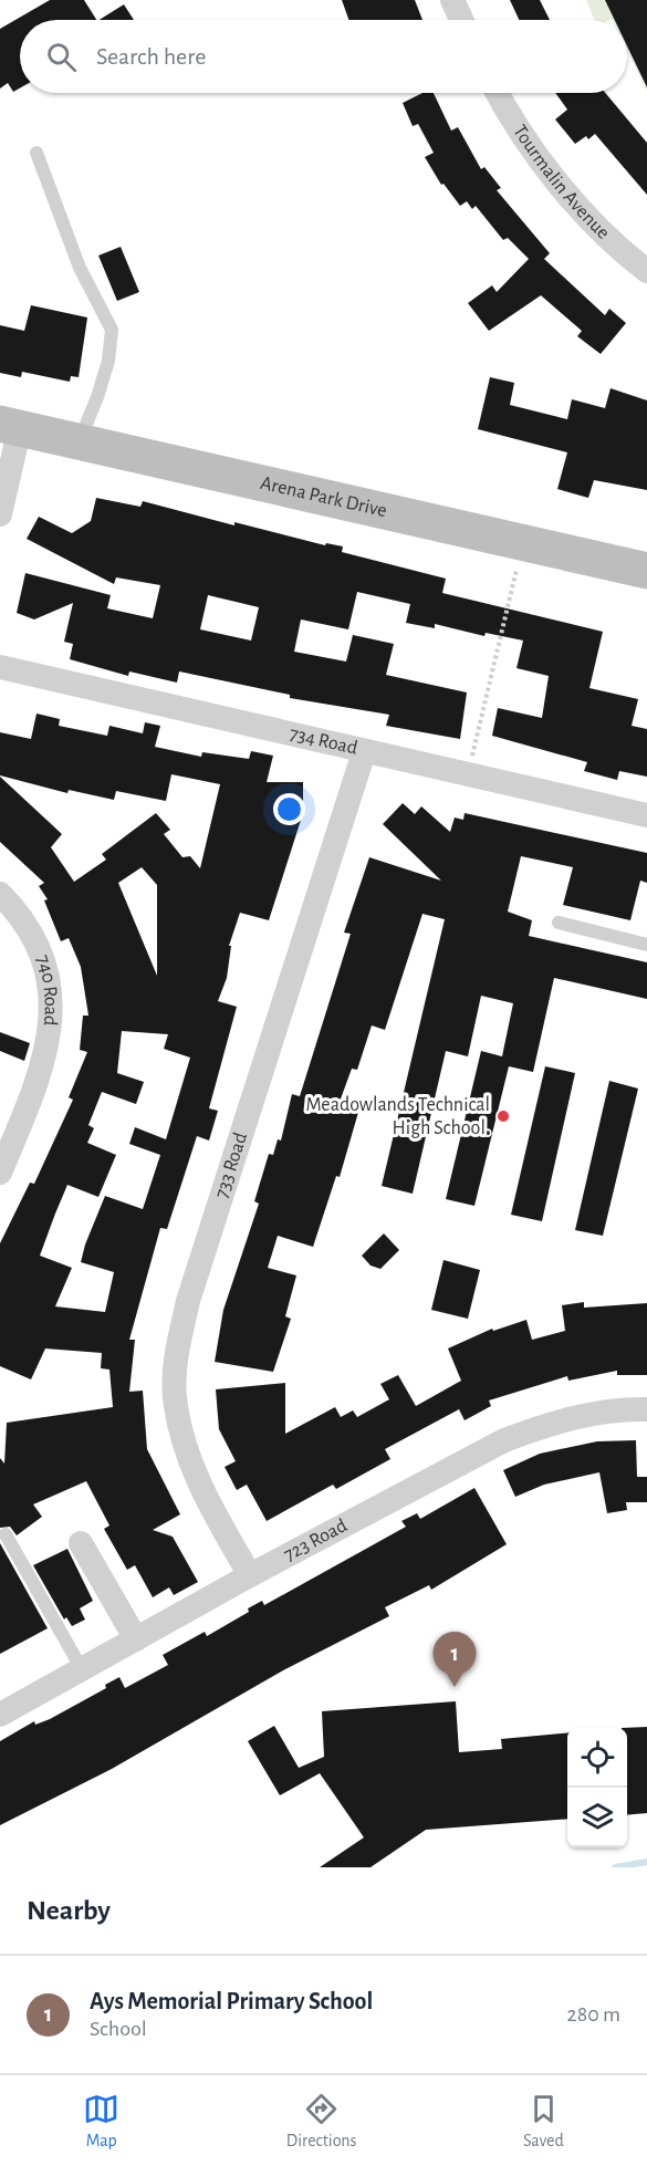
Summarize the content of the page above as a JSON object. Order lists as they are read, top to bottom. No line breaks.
{"streets":{"street":["Tourmalin Avenue","Arena Park Drive","734 Road","740 Road","733 Road","723 Road"]},"crossings":[["734 Road","733 Road"],["733 Road","723 Road"]],"places":["Meadowlands Technical High School."],"page":{"search":"Search here","pins":"1","heading":"Nearby","list":[{"mark":"1","name":"Ays Memorial Primary School","note":"School","value":"280 m"}],"nav":["Map","Directions","Saved"]}}
